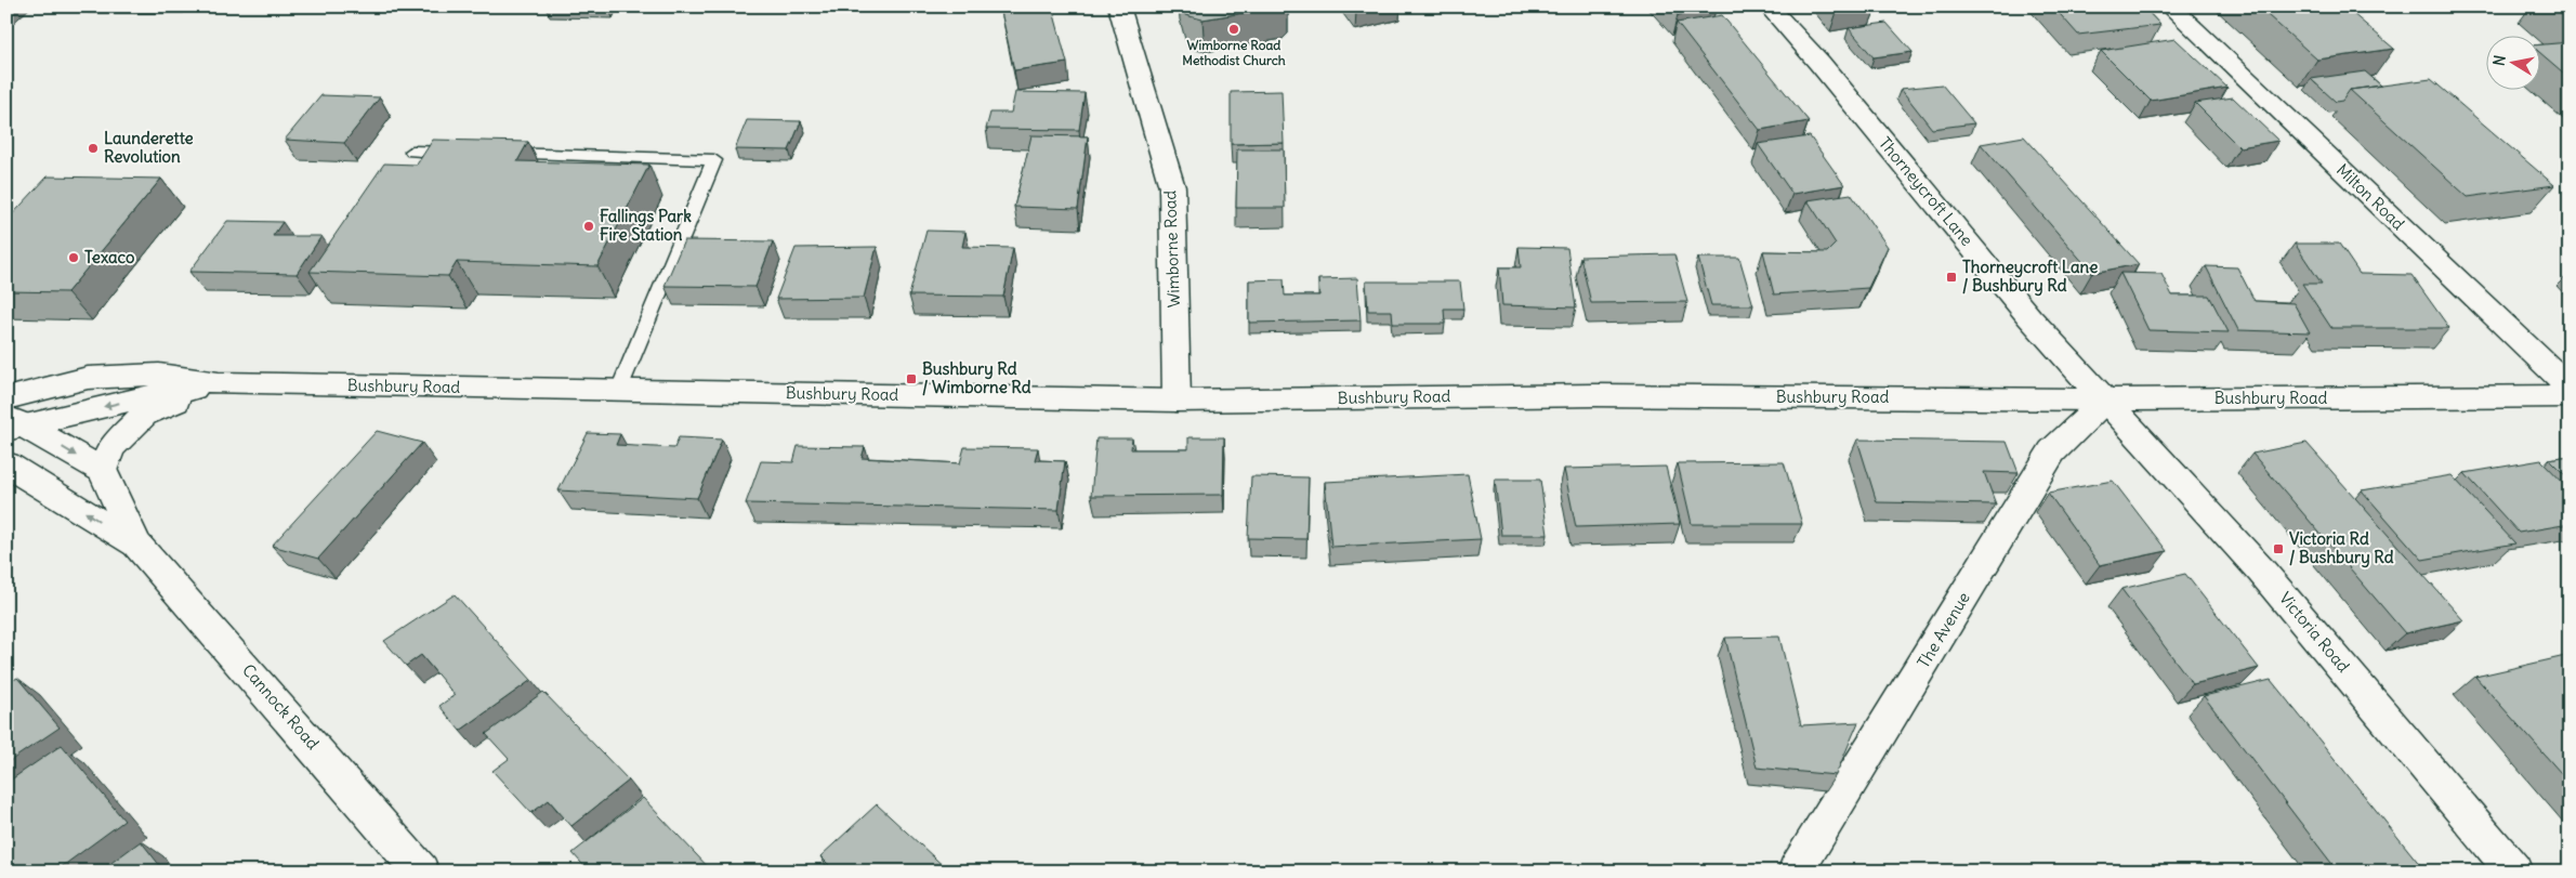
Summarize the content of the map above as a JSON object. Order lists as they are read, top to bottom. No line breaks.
{"streets":{"main road":["Thorneycroft Lane","Milton Road","Wimborne Road","Bushbury Road","The Avenue","Victoria Road","Cannock Road"]},"crossings":[["Thorneycroft Lane","Bushbury Road"],["Thorneycroft Lane","The Avenue"],["Thorneycroft Lane","Victoria Road"],["Wimborne Road","Bushbury Road"],["Bushbury Road","The Avenue"],["Bushbury Road","Victoria Road"],["The Avenue","Victoria Road"]],"places":{"other":["Wimborne Road Methodist Church","Launderette Revolution","Fallings Park Fire Station","Texaco"],"transit":["Thorneycroft Lane / Bushbury Rd","Bushbury Rd / Wimborne Rd","Victoria Rd / Bushbury Rd"]},"north":"left"}
